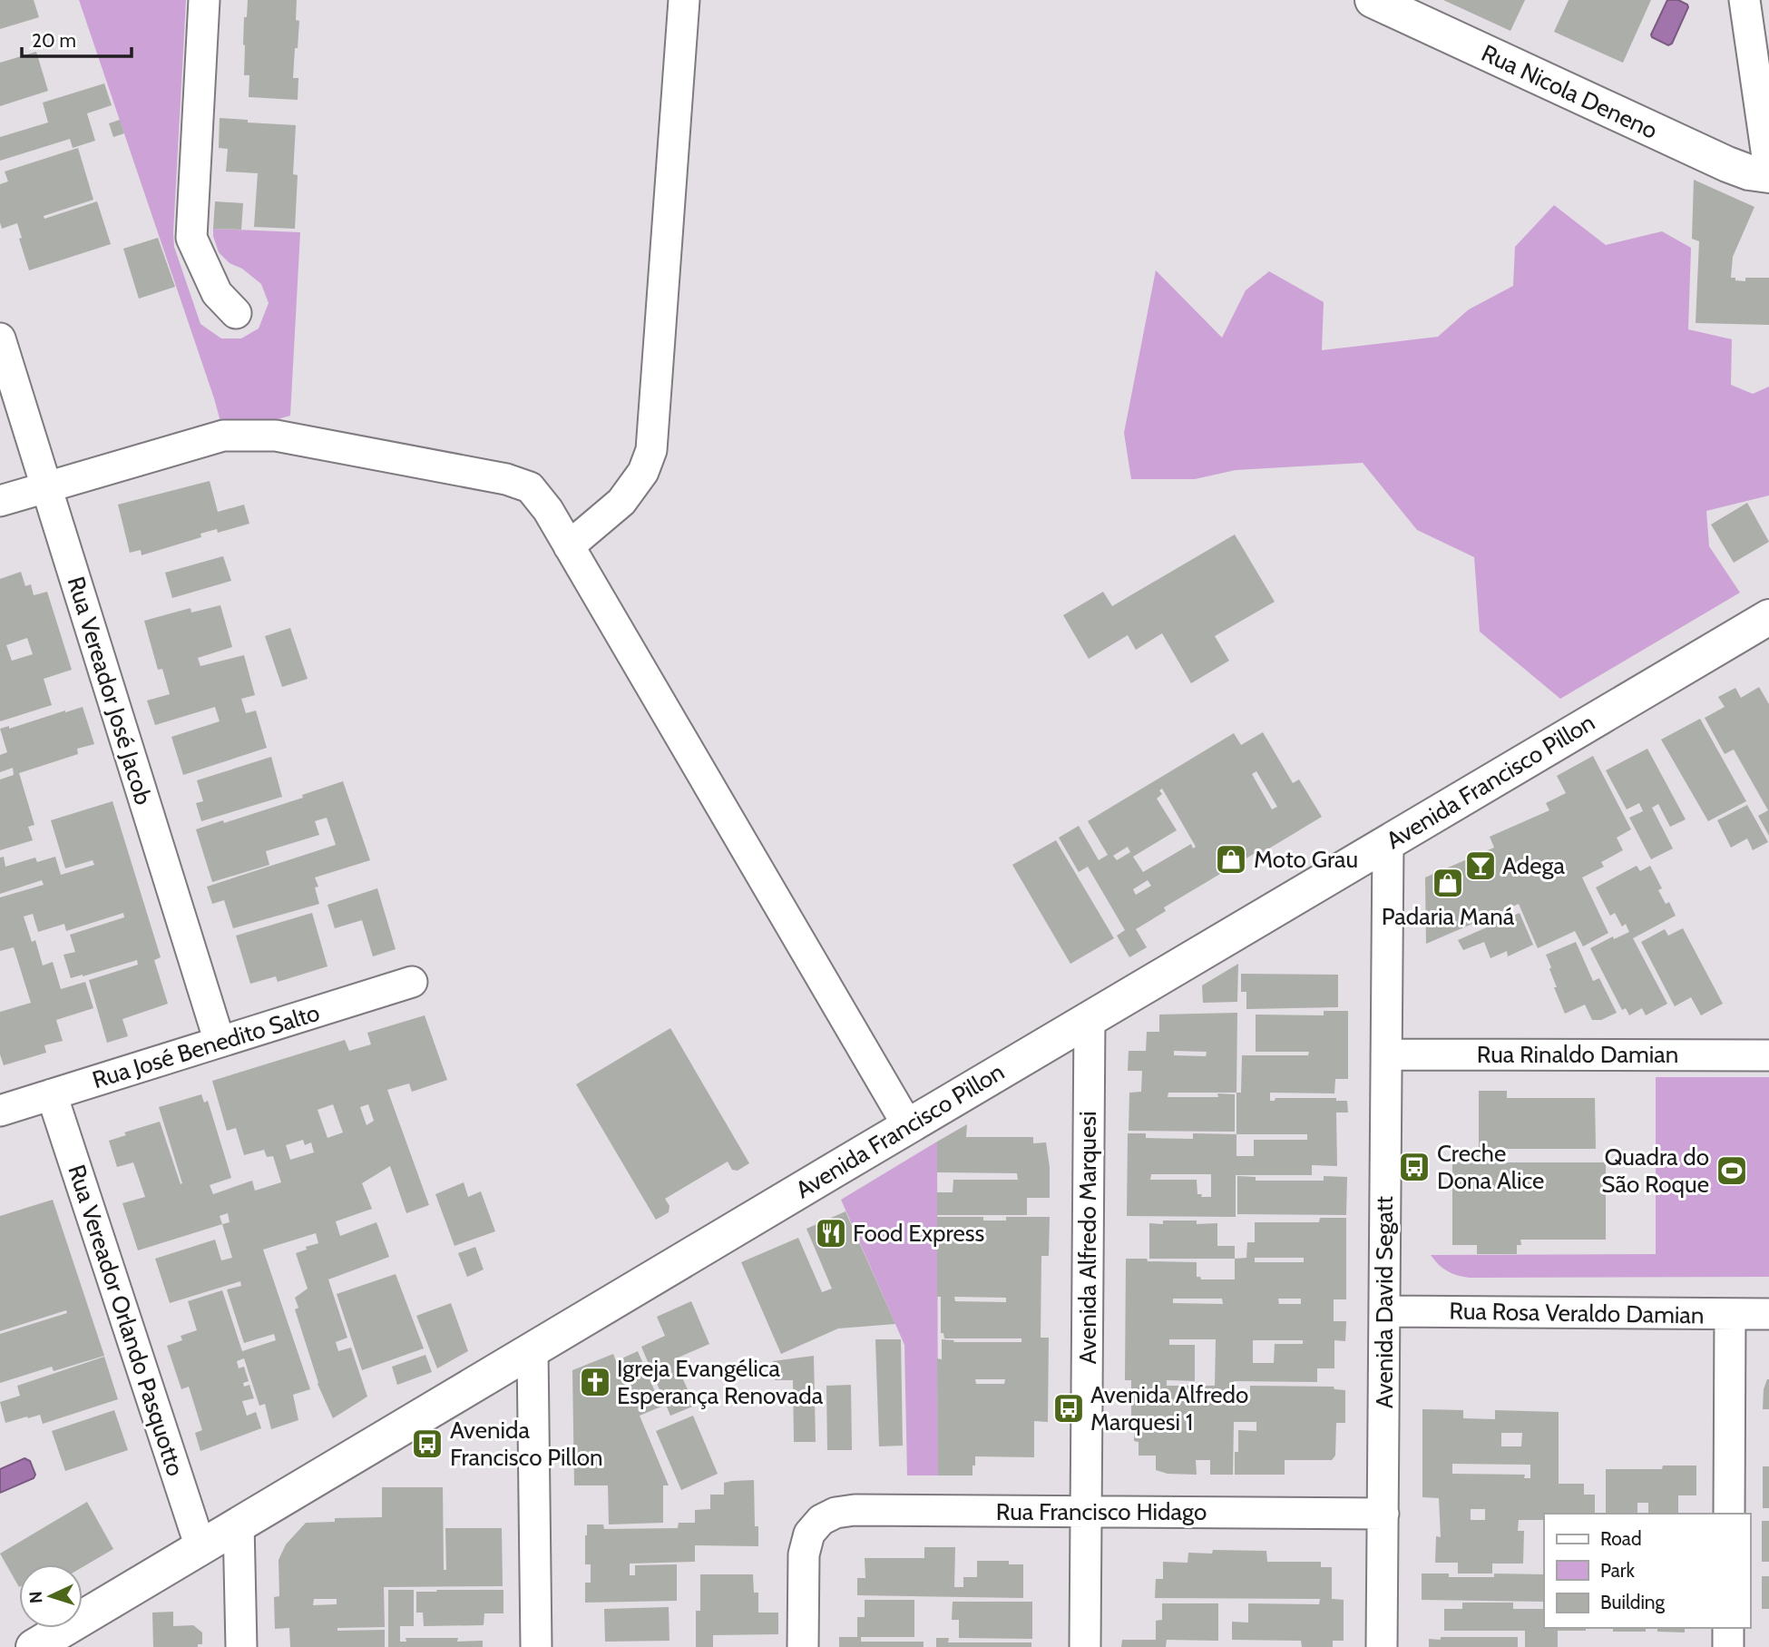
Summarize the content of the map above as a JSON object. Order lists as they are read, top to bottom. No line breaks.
{"streets":{"main road":["Rua Nicola Deneno","Avenida Francisco Pillon"],"street":["Rua Vereador José Jacob","Rua José Benedito Salto","Rua Rinaldo Damian","Avenida Alfredo Marquesi","Avenida David Segatt","Rua Rosa Veraldo Damian","Rua Vereador Orlando Pasquotto","Rua Francisco Hidago"]},"crossings":[["Rua Vereador José Jacob","Rua José Benedito Salto"],["Avenida Francisco Pillon","Avenida Alfredo Marquesi"],["Avenida Francisco Pillon","Avenida David Segatt"],["Avenida Francisco Pillon","Rua Vereador Orlando Pasquotto"],["Rua José Benedito Salto","Rua Vereador Orlando Pasquotto"],["Rua Rinaldo Damian","Avenida David Segatt"],["Avenida Alfredo Marquesi","Rua Francisco Hidago"],["Avenida David Segatt","Rua Rosa Veraldo Damian"],["Avenida David Segatt","Rua Francisco Hidago"]],"places":{"shop":["Moto Grau","Padaria Maná"],"bar":["Adega"],"bus stop":["Creche Dona Alice","Avenida Alfredo Marquesi 1","Avenida Francisco Pillon"],"sports":["Quadra do São Roque"],"restaurant":["Food Express"],"church":["Igreja Evangélica Esperança Renovada"]},"legend":["Road","Park","Building"],"scale_bar":"20 m","north":"left"}
